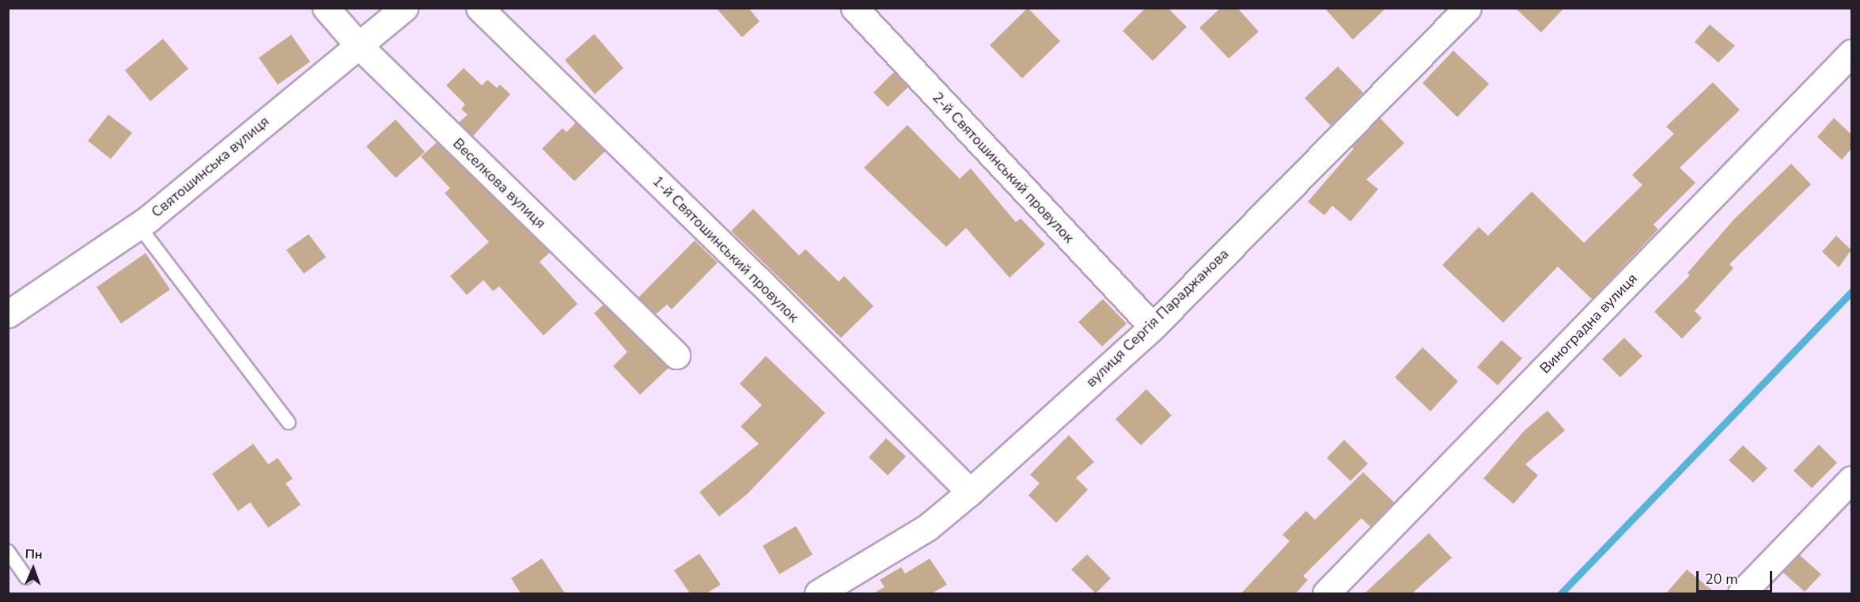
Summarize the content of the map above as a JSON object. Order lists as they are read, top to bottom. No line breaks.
{"streets":{"street":["Святошинська вулиця","2-й Святошинський провулок","Веселкова вулиця","1-й Святошинський провулок","вулиця Сергія Параджанова","Виноградна вулиця"]},"crossings":[["Святошинська вулиця","Веселкова вулиця"],["2-й Святошинський провулок","вулиця Сергія Параджанова"],["1-й Святошинський провулок","вулиця Сергія Параджанова"]],"scale_bar":"20 m","north":"top"}
